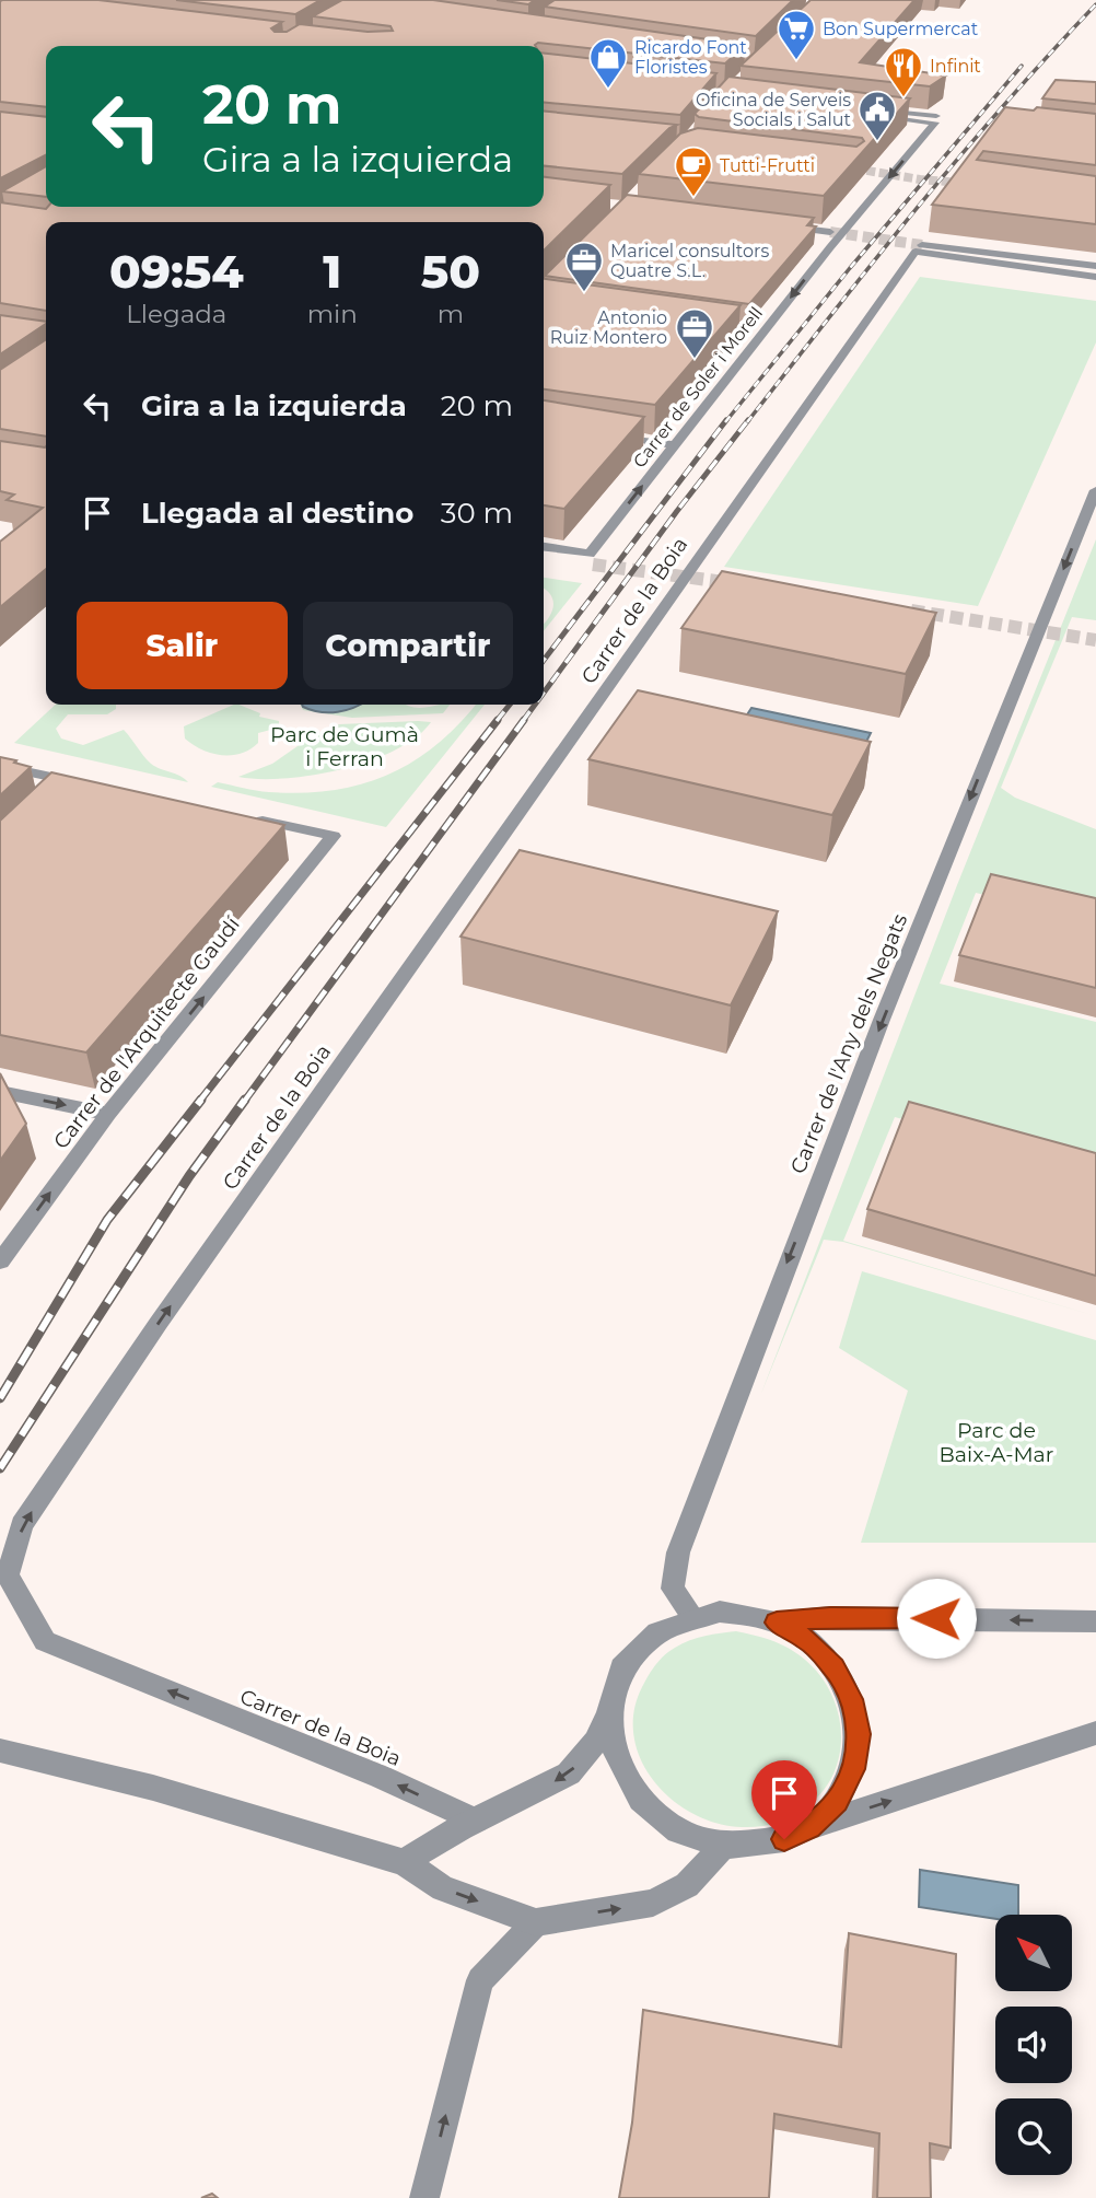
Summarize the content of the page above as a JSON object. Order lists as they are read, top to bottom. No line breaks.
{"streets":{"street":["Carrer de Soler i Morell","Carrer de la Boia","Carrer de l'Arquitecte Gaudí","Carrer de l'Any dels Negats"]},"one_way":["Carrer de l'Arquitecte Gaudí","Carrer de l'Any dels Negats"],"parks":["Parc de Gumà i Ferran","Parc de Baix-A-Mar"],"places":{"supermarket":["Bon Supermercat"],"shop":["Ricardo Font Floristes"],"restaurant":["Infinit"],"public building":["Oficina de Serveis Socials i Salut"],"cafe":["Tutti-Frutti"],"office":["Maricel consultors Quatre S.L.","Antonio Ruiz Montero"]},"north":"top left","page":{"turn":["20 m","Gira a la izquierda"],"eta":["09:54","Llegada","1","min","50","m"],"list":[{"name":"Gira a la izquierda","value":"20 m"},{"name":"Llegada al destino","value":"30 m"}],"buttons":["Salir","Compartir"]}}
